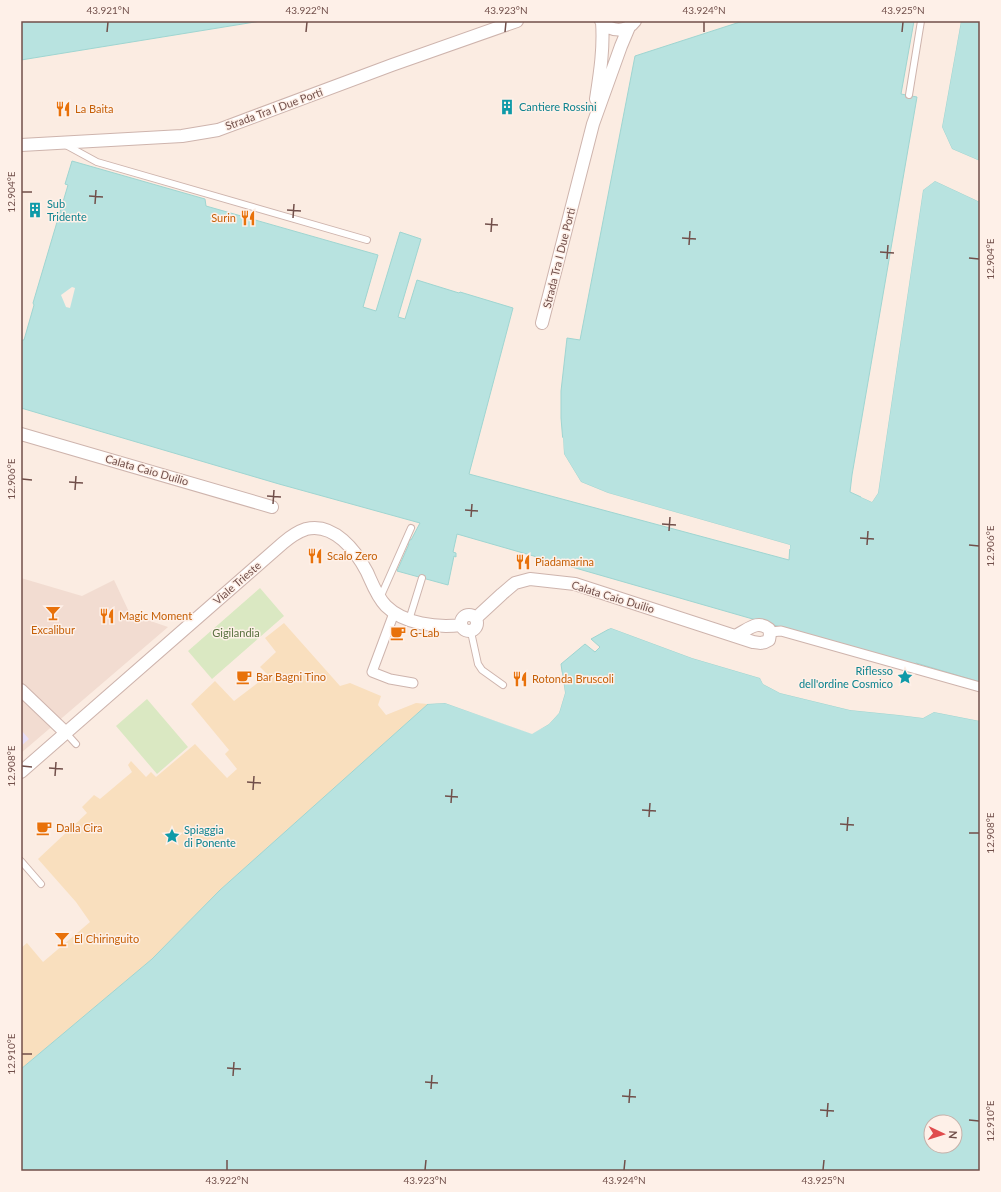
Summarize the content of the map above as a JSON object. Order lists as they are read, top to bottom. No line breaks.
{"streets":{"street":["Strada Tra I Due Porti","Calata Caio Duilio","Viale Trieste"]},"crossings":[["Calata Caio Duilio","Viale Trieste"]],"parks":["Gigilandia"],"places":{"building":["Cantiere Rossini","Sub Tridente"],"restaurant":["La Baita","Surin","Scalo Zero","Piadamarina","Magic Moment","Rotonda Bruscoli"],"bar":["Excalibur","El Chiringuito"],"cafe":["G-Lab","Bar Bagni Tino","Dalla Cira"],"place":["Riflesso dell'ordine Cosmico","Spiaggia di Ponente"]},"north":"right","coordinates":["43.921°N","43.922°N","43.923°N","43.924°N","43.925°N","12.904°E","12.906°E","12.908°E","12.910°E"]}
